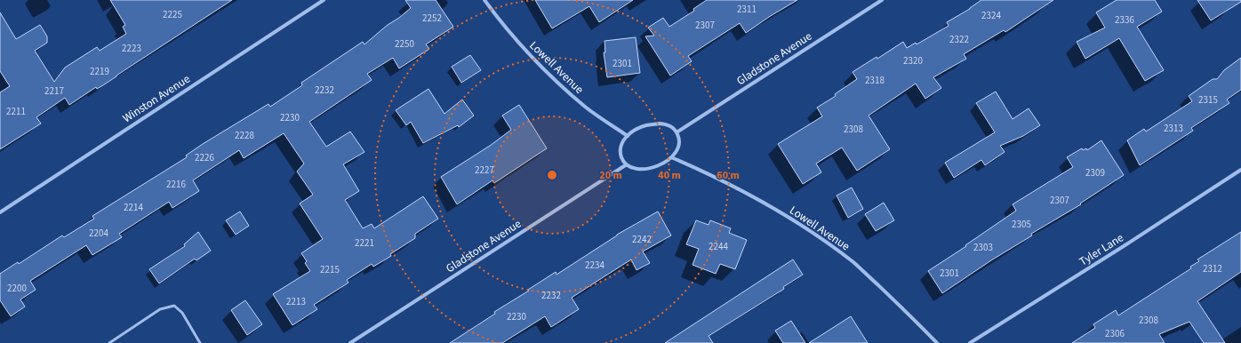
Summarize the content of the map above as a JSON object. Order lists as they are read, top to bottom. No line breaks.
{"streets":{"street":["Gladstone Avenue","Lowell Avenue","Winston Avenue","Tyler Lane"]},"crossings":[["Gladstone Avenue","Lowell Avenue"]],"house_numbers":["2311","2225","2324","2252","2336","2307","2322","2250","2223","2320","2301","2219","2318","2232","2217","2315","2211","2230","2313","2308","2228","2226","2227","2309","2216","2307","2214","2305","2204","2242","2221","2244","2303","2234","2312","2215","2301","2200","2232","2213","2230","2308","2306"],"rings":["20 m","40 m","60 m"]}
